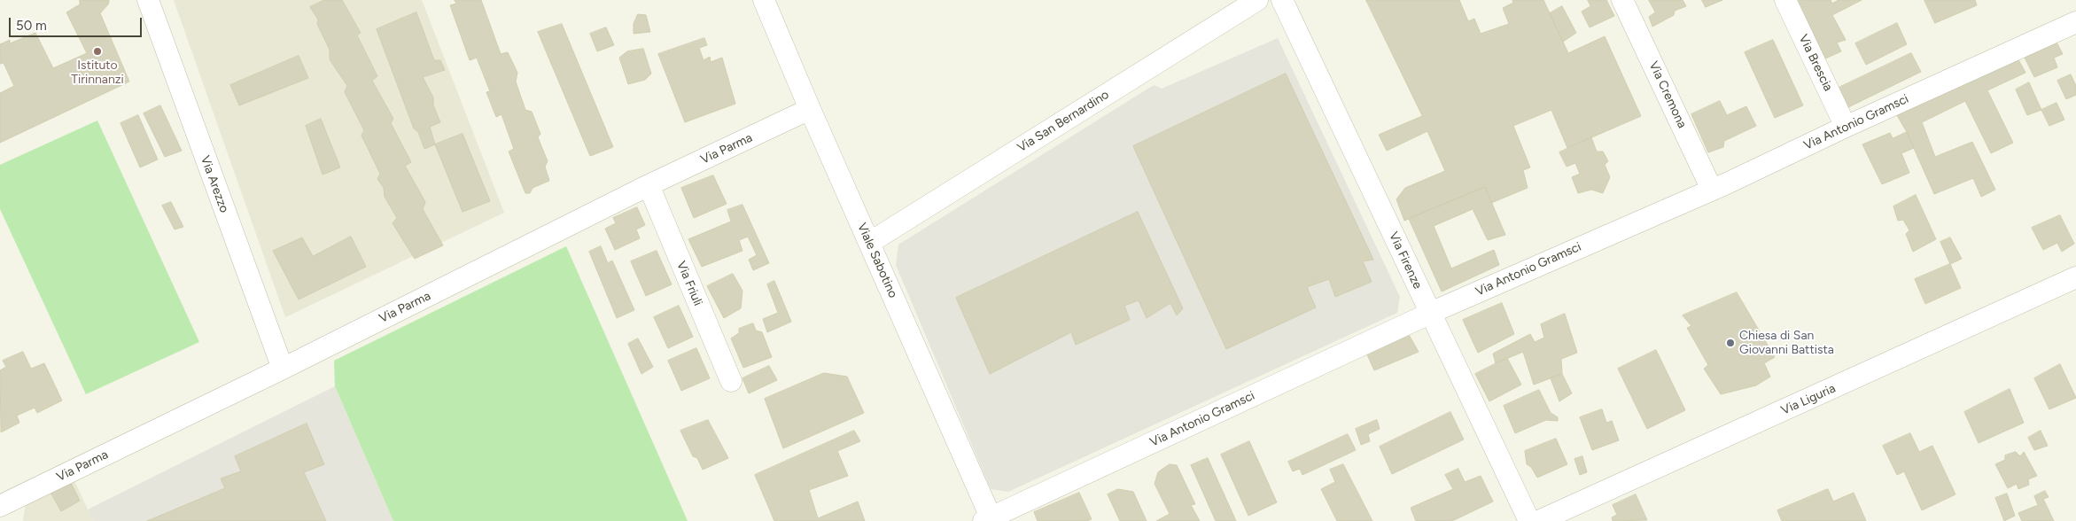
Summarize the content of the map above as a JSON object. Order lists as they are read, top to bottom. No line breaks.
{"streets":{"street":["Via Brescia","Via Cremona","Via San Bernardino","Via Antonio Gramsci","Via Parma","Via Arezzo","Viale Sabotino","Via Firenze","Via Friuli","Via Liguria"]},"crossings":[["Via Brescia","Via Antonio Gramsci"],["Via Cremona","Via Antonio Gramsci"],["Via San Bernardino","Viale Sabotino"],["Via Antonio Gramsci","Viale Sabotino"],["Via Antonio Gramsci","Via Firenze"],["Via Parma","Via Arezzo"],["Via Parma","Viale Sabotino"],["Via Parma","Via Friuli"]],"places":["Istituto Tirinnanzi","Chiesa di San Giovanni Battista"],"scale_bar":"50 m"}
